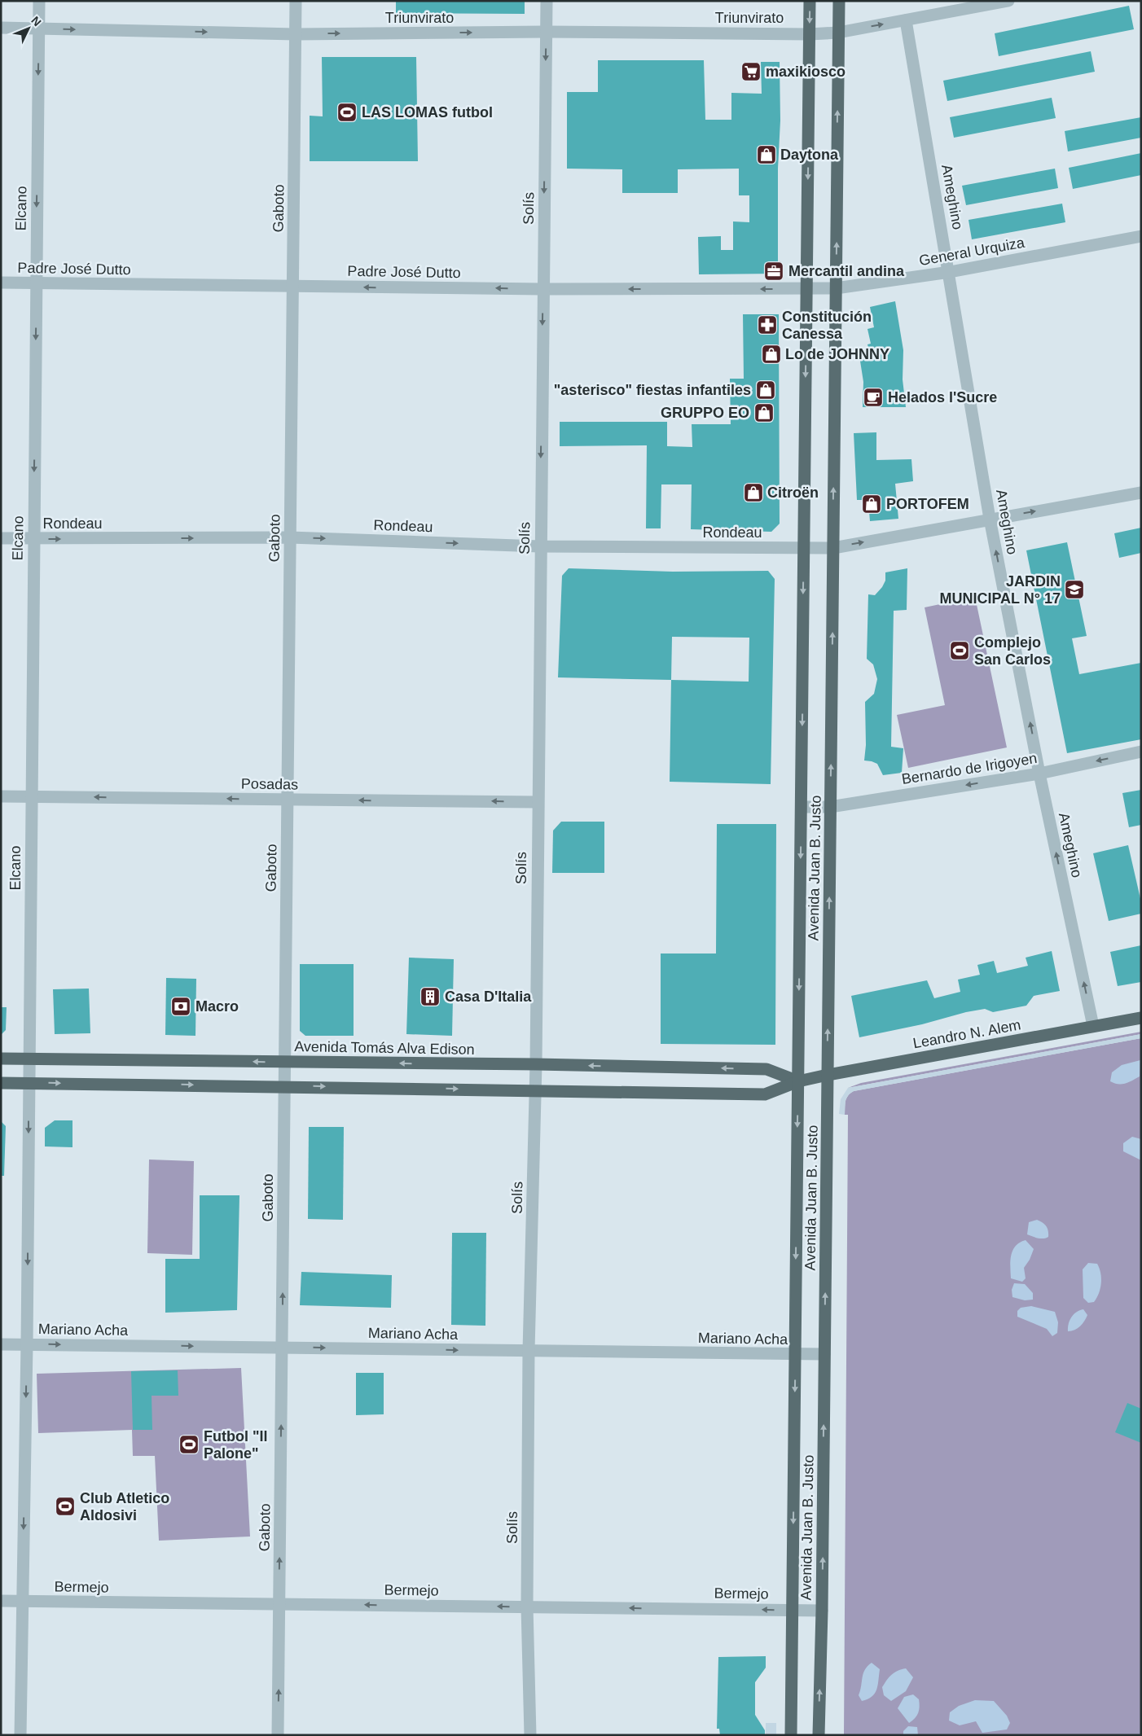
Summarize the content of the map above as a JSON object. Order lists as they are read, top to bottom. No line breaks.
{"streets":{"main road":["Avenida Juan B. Justo","Leandro N. Alem","Avenida Tomás Alva Edison"],"street":["Triunvirato","Ameghino","Elcano","Gaboto","Solís","General Urquiza","Padre José Dutto","Rondeau","Bernardo de Irigoyen","Posadas","Mariano Acha","Bermejo"]},"crossings":[["Triunvirato","Ameghino"],["Triunvirato","Elcano"],["Triunvirato","Gaboto"],["Triunvirato","Solís"],["Triunvirato","Avenida Juan B. Justo"],["Ameghino","General Urquiza"],["Ameghino","Rondeau"],["Ameghino","Bernardo de Irigoyen"],["Ameghino","Leandro N. Alem"],["Elcano","Padre José Dutto"],["Elcano","Rondeau"],["Elcano","Posadas"],["Elcano","Avenida Tomás Alva Edison"],["Elcano","Mariano Acha"],["Elcano","Bermejo"],["Gaboto","Padre José Dutto"],["Gaboto","Rondeau"],["Gaboto","Posadas"],["Gaboto","Avenida Tomás Alva Edison"],["Gaboto","Mariano Acha"],["Gaboto","Bermejo"],["Solís","Padre José Dutto"],["Solís","Rondeau"],["Solís","Posadas"],["Solís","Leandro N. Alem"],["Solís","Avenida Tomás Alva Edison"],["Solís","Mariano Acha"],["Solís","Bermejo"],["General Urquiza","Padre José Dutto"],["General Urquiza","Avenida Juan B. Justo"],["Padre José Dutto","Avenida Juan B. Justo"],["Rondeau","Avenida Juan B. Justo"],["Bernardo de Irigoyen","Avenida Juan B. Justo"],["Avenida Juan B. Justo","Leandro N. Alem"],["Avenida Juan B. Justo","Avenida Tomás Alva Edison"],["Avenida Juan B. Justo","Mariano Acha"],["Avenida Juan B. Justo","Bermejo"],["Leandro N. Alem","Avenida Tomás Alva Edison"]],"one_way":["Triunvirato","Ameghino","Elcano","Gaboto","Padre José Dutto","Rondeau","Bernardo de Irigoyen","Posadas","Mariano Acha","Bermejo"],"places":{"supermarket":["maxikiosco"],"sports":["LAS LOMAS futbol","Complejo San Carlos","Futbol \"Il Palone\"","Club Atletico Aldosivi"],"shop":["Daytona","Lo de JOHNNY","\"asterisco\" fiestas infantiles","GRUPPO EO","Citroën","PORTOFEM"],"office":["Mercantil andina"],"pharmacy":["Constitución Canessa"],"cafe":["Helados l'Sucre"],"school or university":["JARDIN MUNICIPAL N° 17"],"building":["Casa D'Italia"],"bank":["Macro"]},"north":"top right"}
